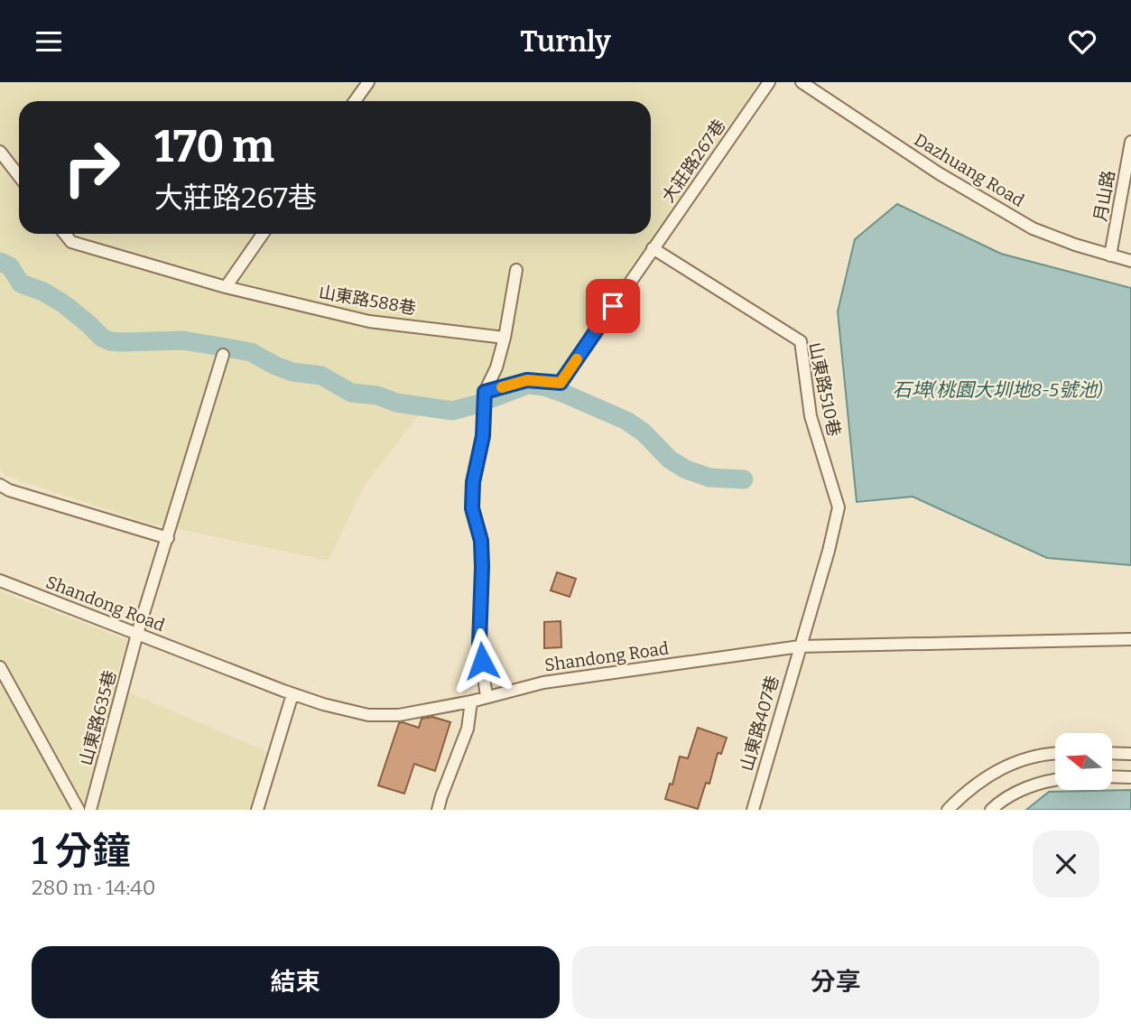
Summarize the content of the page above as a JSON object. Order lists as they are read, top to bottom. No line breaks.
{"streets":{"street":["大莊路267巷","Dazhuang Road","月山路","山東路588巷","山東路510巷","Shandong Road","山東路635巷","山東路407巷"]},"crossings":[["大莊路267巷","山東路510巷"],["Dazhuang Road","月山路"],["山東路510巷","Shandong Road"],["山東路510巷","山東路407巷"],["Shandong Road","山東路635巷"],["Shandong Road","山東路407巷"]],"water":["石埤(桃園大圳地8-5號池)"],"north":"left","page":{"header":"Turnly","turn":["170 m","大莊路267巷"],"heading":["1 分鐘","280 m · 14:40"],"buttons":["結束","分享"]}}
